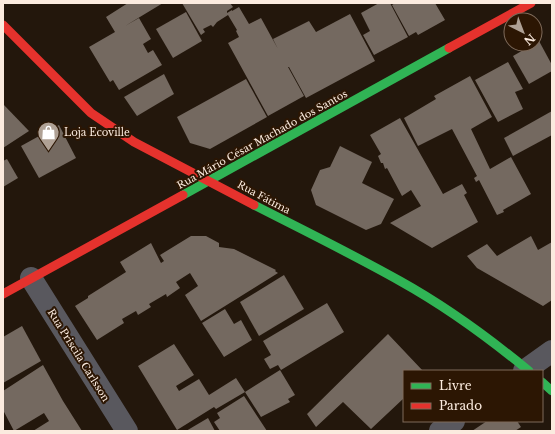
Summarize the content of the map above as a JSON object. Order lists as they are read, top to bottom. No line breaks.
{"streets":{"main road":["Rua Mário César Machado dos Santos","Rua Fátima"],"street":["Rua Priscila Carlsson"]},"crossings":[["Rua Mário César Machado dos Santos","Rua Fátima"],["Rua Mário César Machado dos Santos","Rua Priscila Carlsson"]],"places":{"shop":["Loja Ecoville"]},"legend":["Livre","Parado"],"north":"bottom right"}
